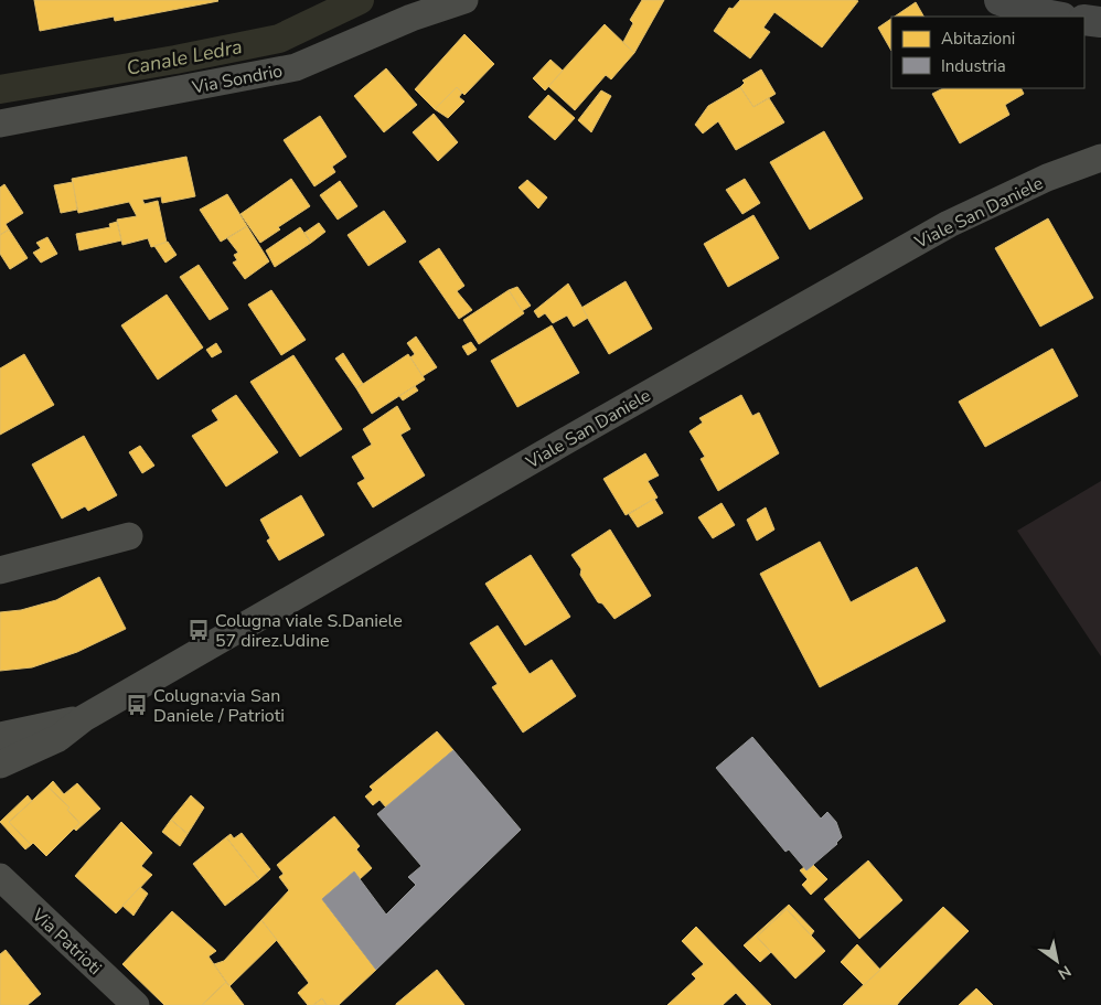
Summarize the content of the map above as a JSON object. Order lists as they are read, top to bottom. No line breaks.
{"streets":{"street":["Via Sondrio","Viale San Daniele","Via Patrioti"]},"water":["Canale Ledra"],"places":{"bus stop":["Colugna viale S.Daniele 57 direz.Udine","Colugna:via San Daniele / Patrioti"]},"legend":["Abitazioni","Industria"],"north":"bottom right"}
